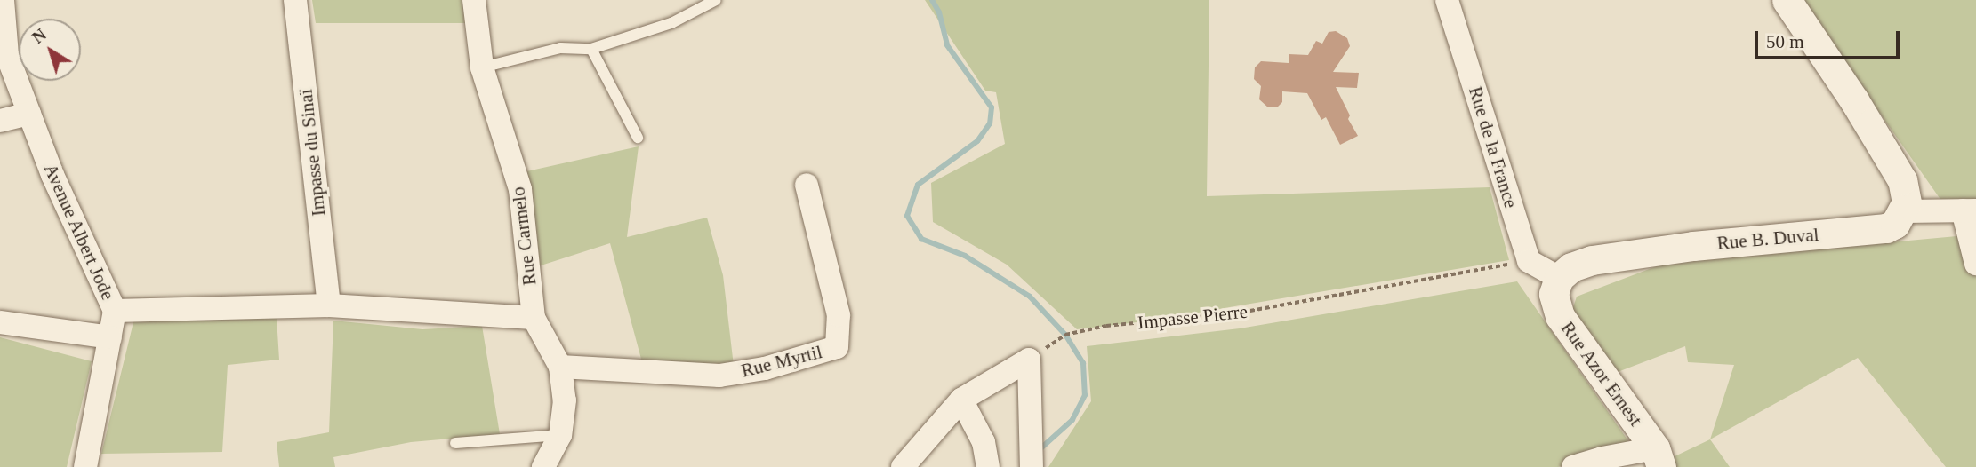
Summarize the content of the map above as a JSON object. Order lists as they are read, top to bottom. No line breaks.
{"streets":{"street":["Rue de la France","Impasse du Sinaï","Avenue Albert Jode","Rue Carmelo","Rue B. Duval","Rue Myrtil","Rue Azor Ernest"],"path":["Impasse Pierre"]},"crossings":[["Rue de la France","Impasse Pierre"],["Rue Carmelo","Rue Myrtil"],["Rue B. Duval","Rue Azor Ernest"]],"scale_bar":"50 m","north":"top left"}
